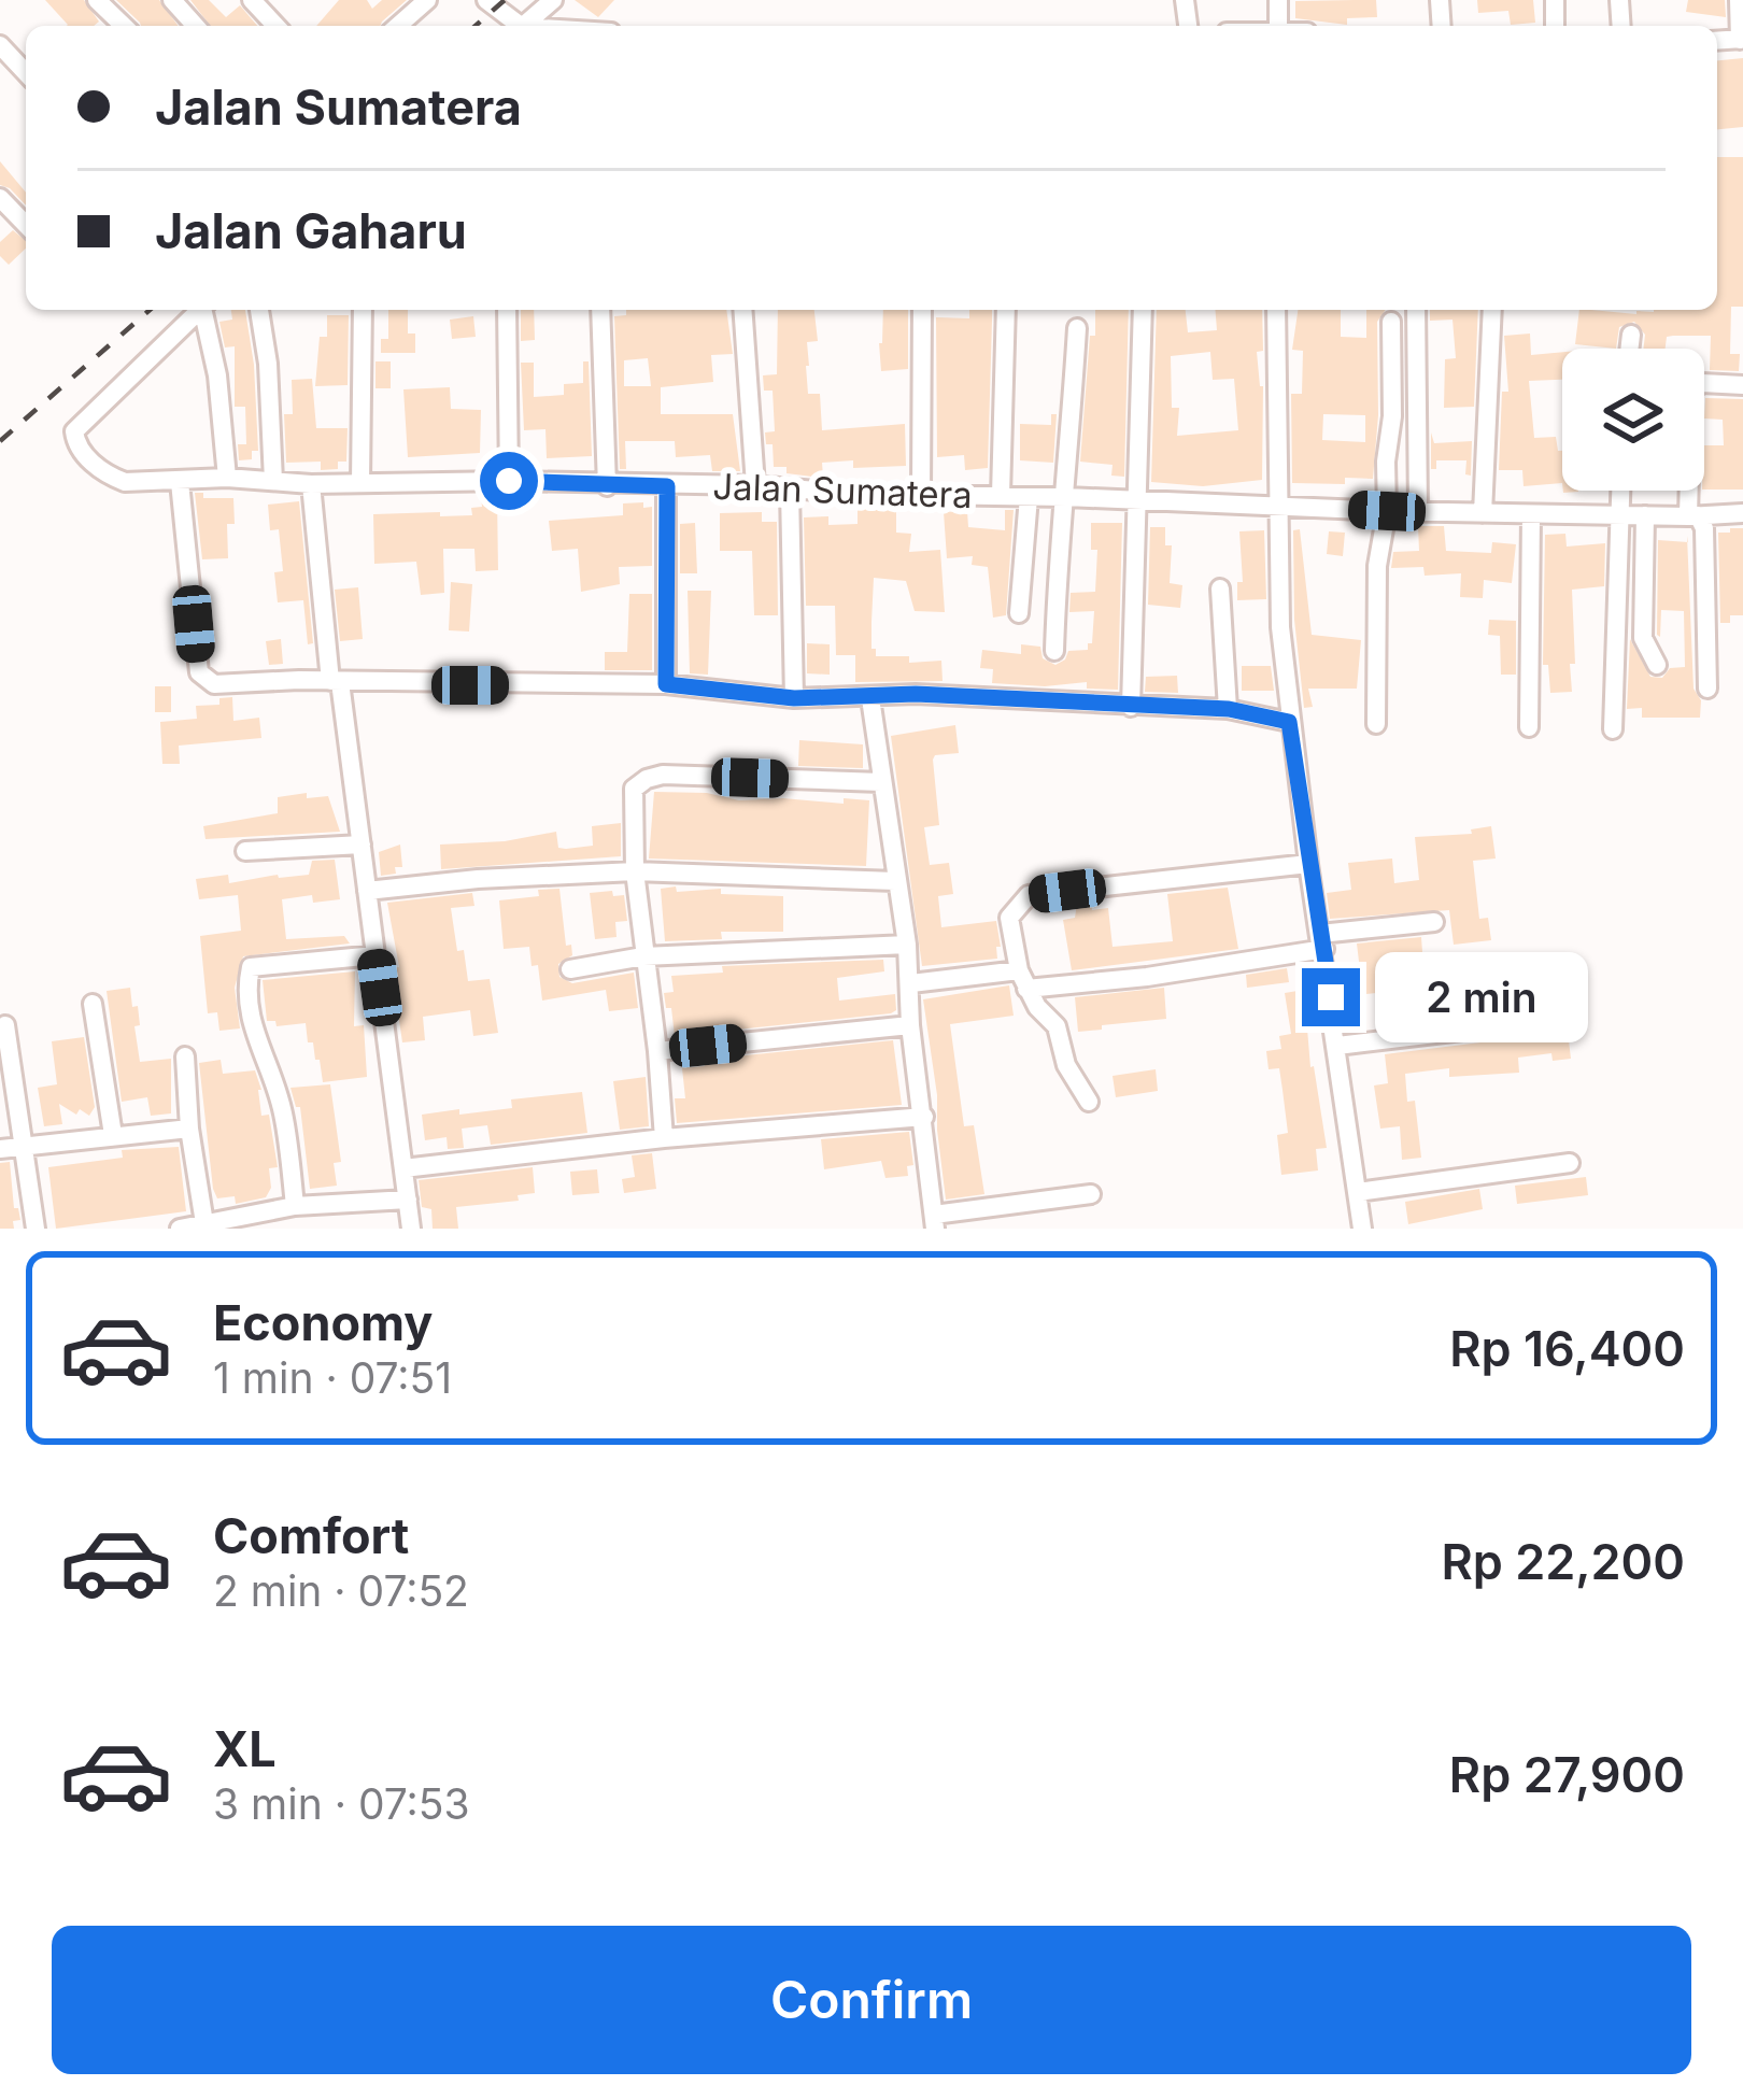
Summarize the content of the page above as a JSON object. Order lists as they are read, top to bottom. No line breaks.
{"streets":{"street":["Jalan Sumatera"]},"page":{"banner":["Jalan Sumatera","Jalan Gaharu"],"bubble":"2 min","list":[{"name":"Economy","note":"1 min · 07:51","value":"Rp 16,400"},{"name":"Comfort","note":"2 min · 07:52","value":"Rp 22,200"},{"name":"XL","note":"3 min · 07:53","value":"Rp 27,900"}],"buttons":"Confirm"}}
